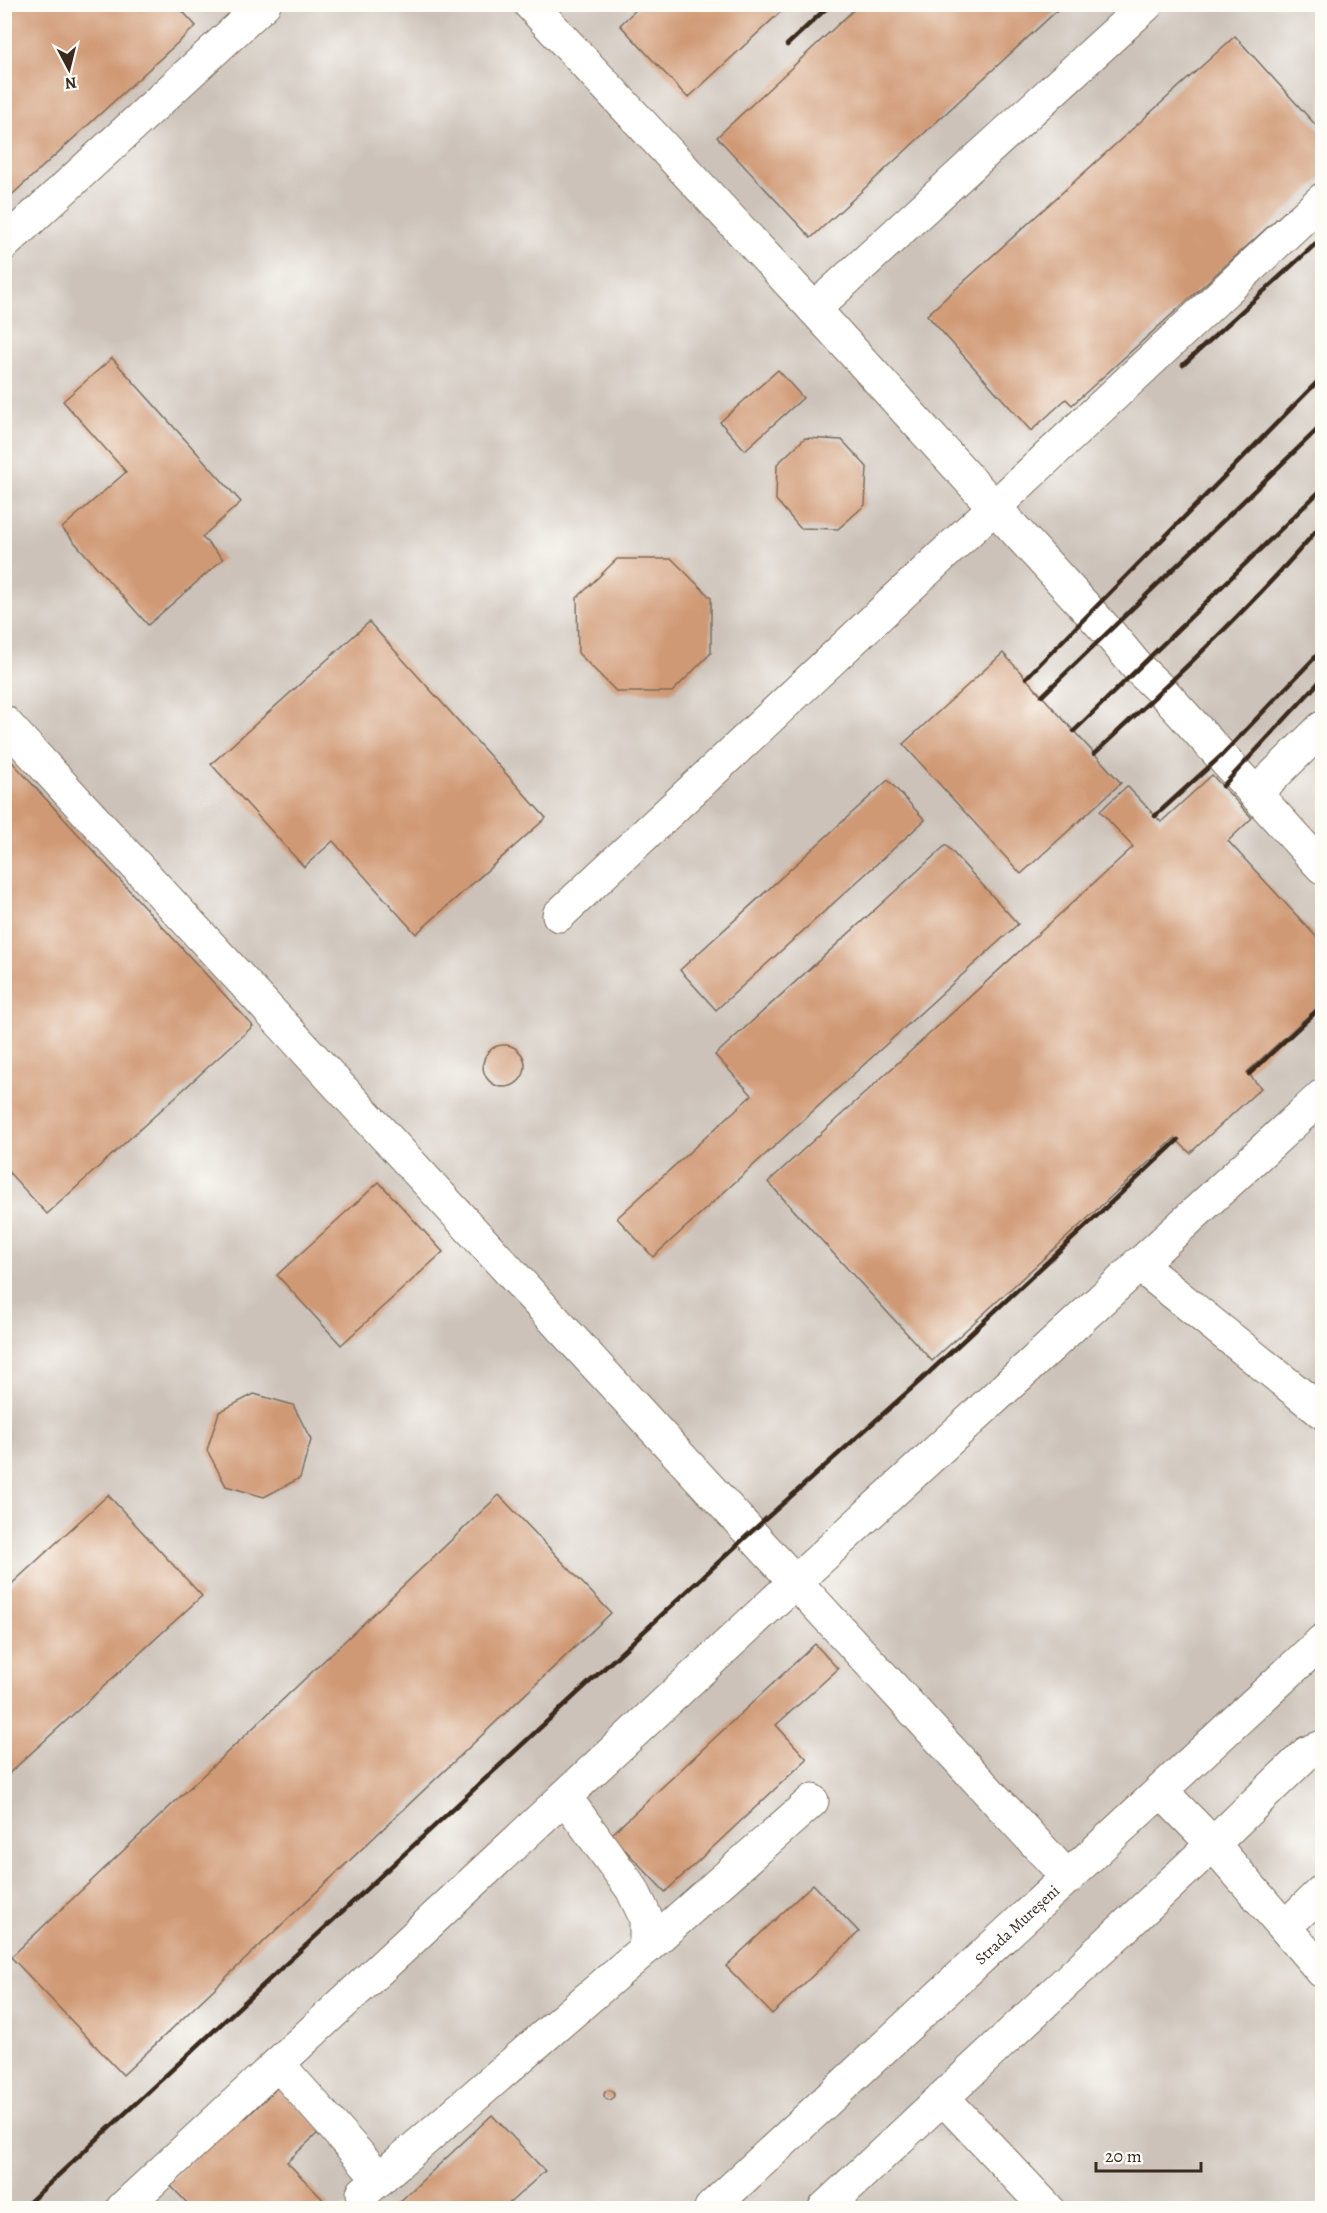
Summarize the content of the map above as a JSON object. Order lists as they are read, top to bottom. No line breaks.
{"streets":{"street":["Strada Mureșeni"]},"scale_bar":"20 m","north":"bottom"}
